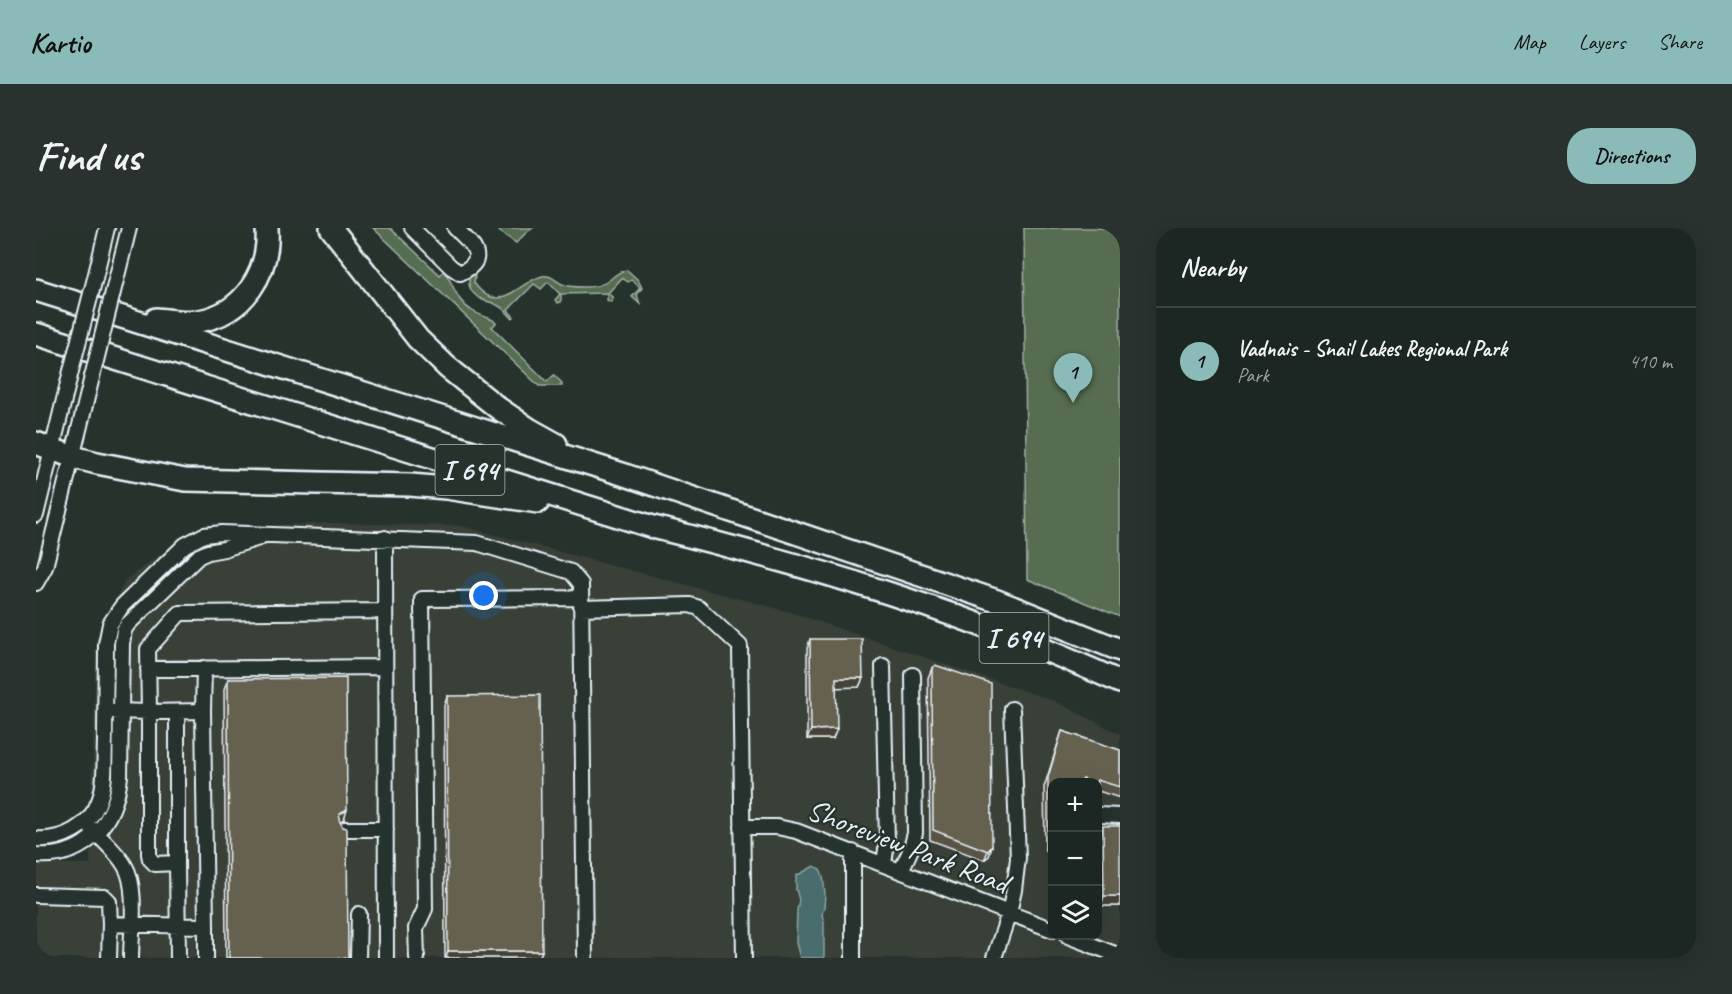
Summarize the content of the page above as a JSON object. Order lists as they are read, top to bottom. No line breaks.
{"streets":{"highway":["I 694"],"street":["Shoreview Park Road"]},"page":{"header":"Kartio","nav":["Map","Layers","Share"],"buttons":"Directions","title":"Find us","heading":"Nearby","list":[{"mark":"1","name":"Vadnais - Snail Lakes Regional Park","note":"Park","value":"410 m"}],"pins":"1","map_buttons":["+","−"]}}
